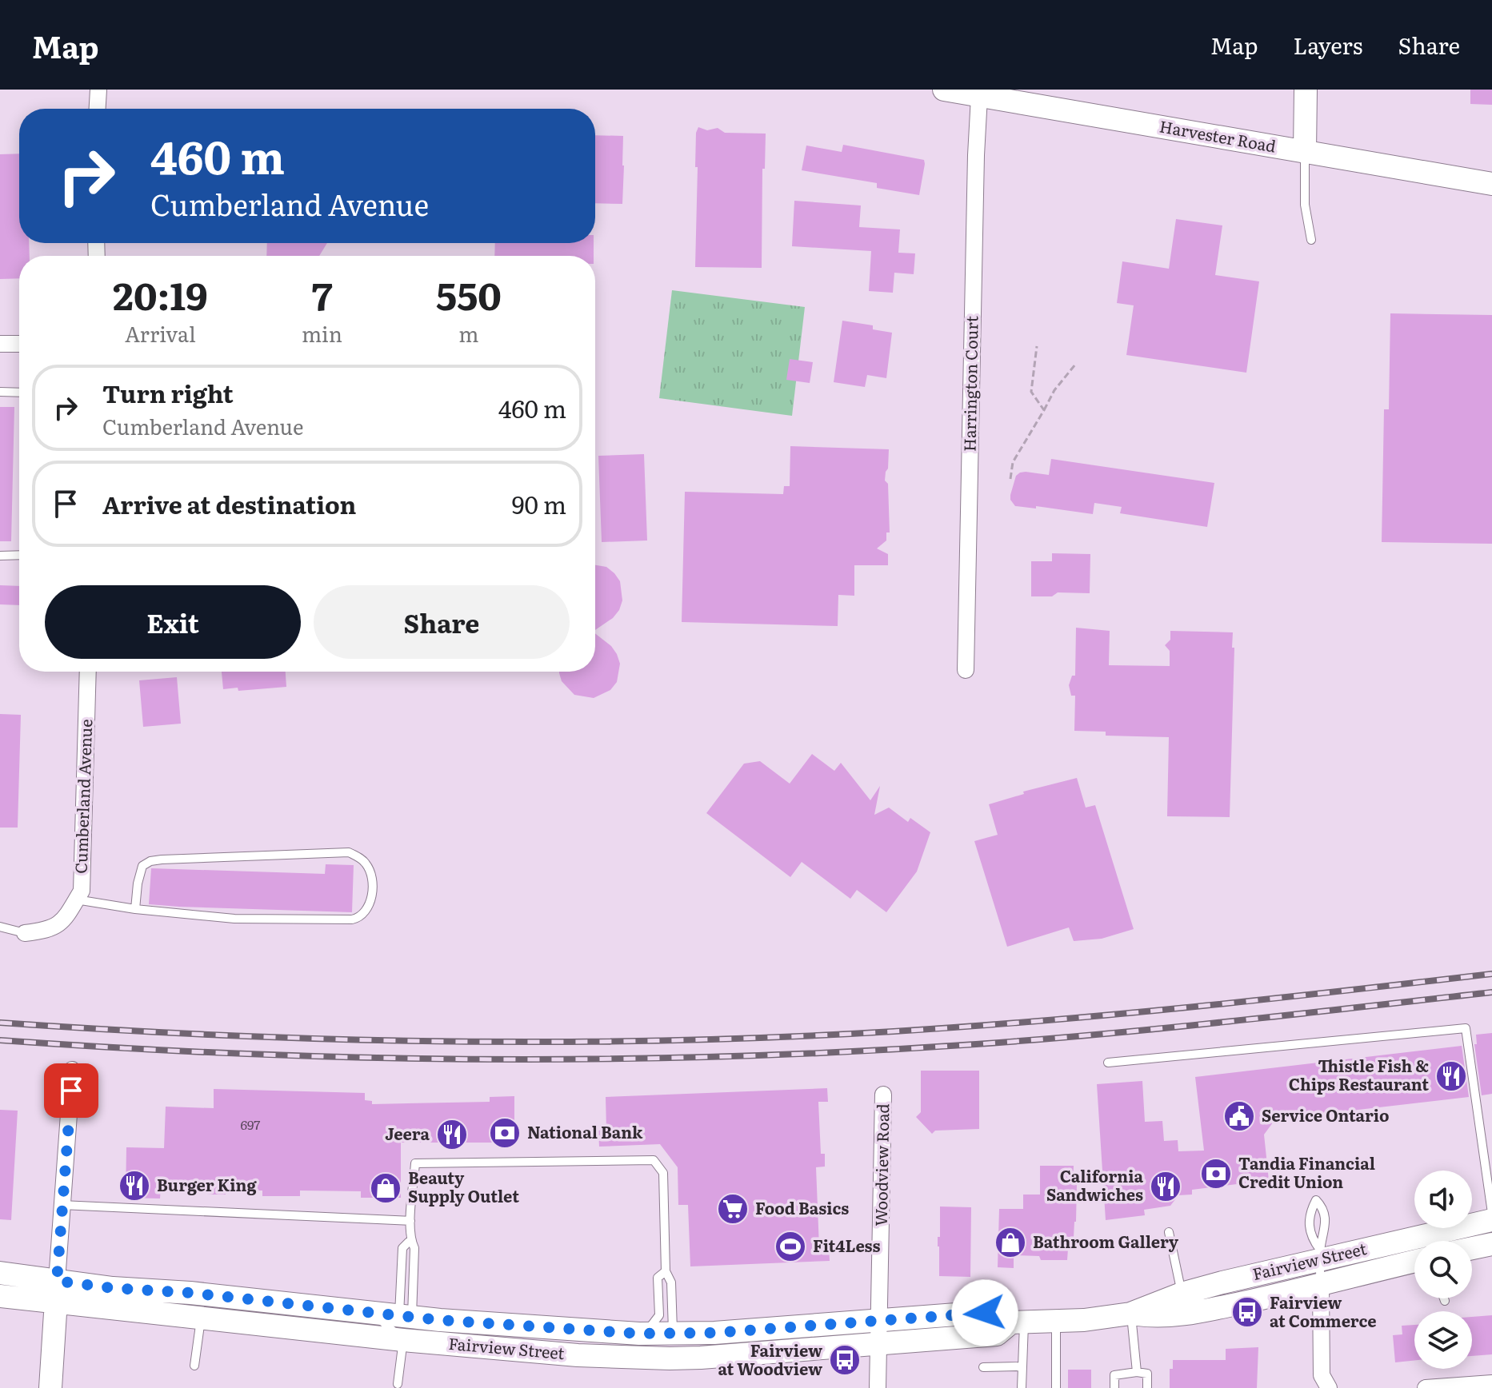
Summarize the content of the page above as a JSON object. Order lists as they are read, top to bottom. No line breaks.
{"streets":{"main road":["Harvester Road","Fairview Street"],"street":["Harrington Court","Cumberland Avenue","Woodview Road"]},"crossings":[["Harvester Road","Harrington Court"],["Woodview Road","Fairview Street"]],"places":{"restaurant":["Thistle Fish & Chips Restaurant","Jeera","Burger King","California Sandwiches"],"public building":["Service Ontario"],"bank":["National Bank","Tandia Financial Credit Union"],"shop":["Beauty Supply Outlet","Bathroom Gallery"],"supermarket":["Food Basics"],"sports":["Fit4Less"],"bus stop":["Fairview at Commerce","Fairview at Woodview"]},"house_numbers":["697"],"page":{"header":"Map","nav":["Map","Layers","Share"],"turn":["460 m","Cumberland Avenue"],"eta":["20:19","Arrival","7","min","550","m"],"list":[{"name":"Turn right","note":"Cumberland Avenue","value":"460 m"},{"name":"Arrive at destination","value":"90 m"}],"buttons":["Exit","Share"]}}
